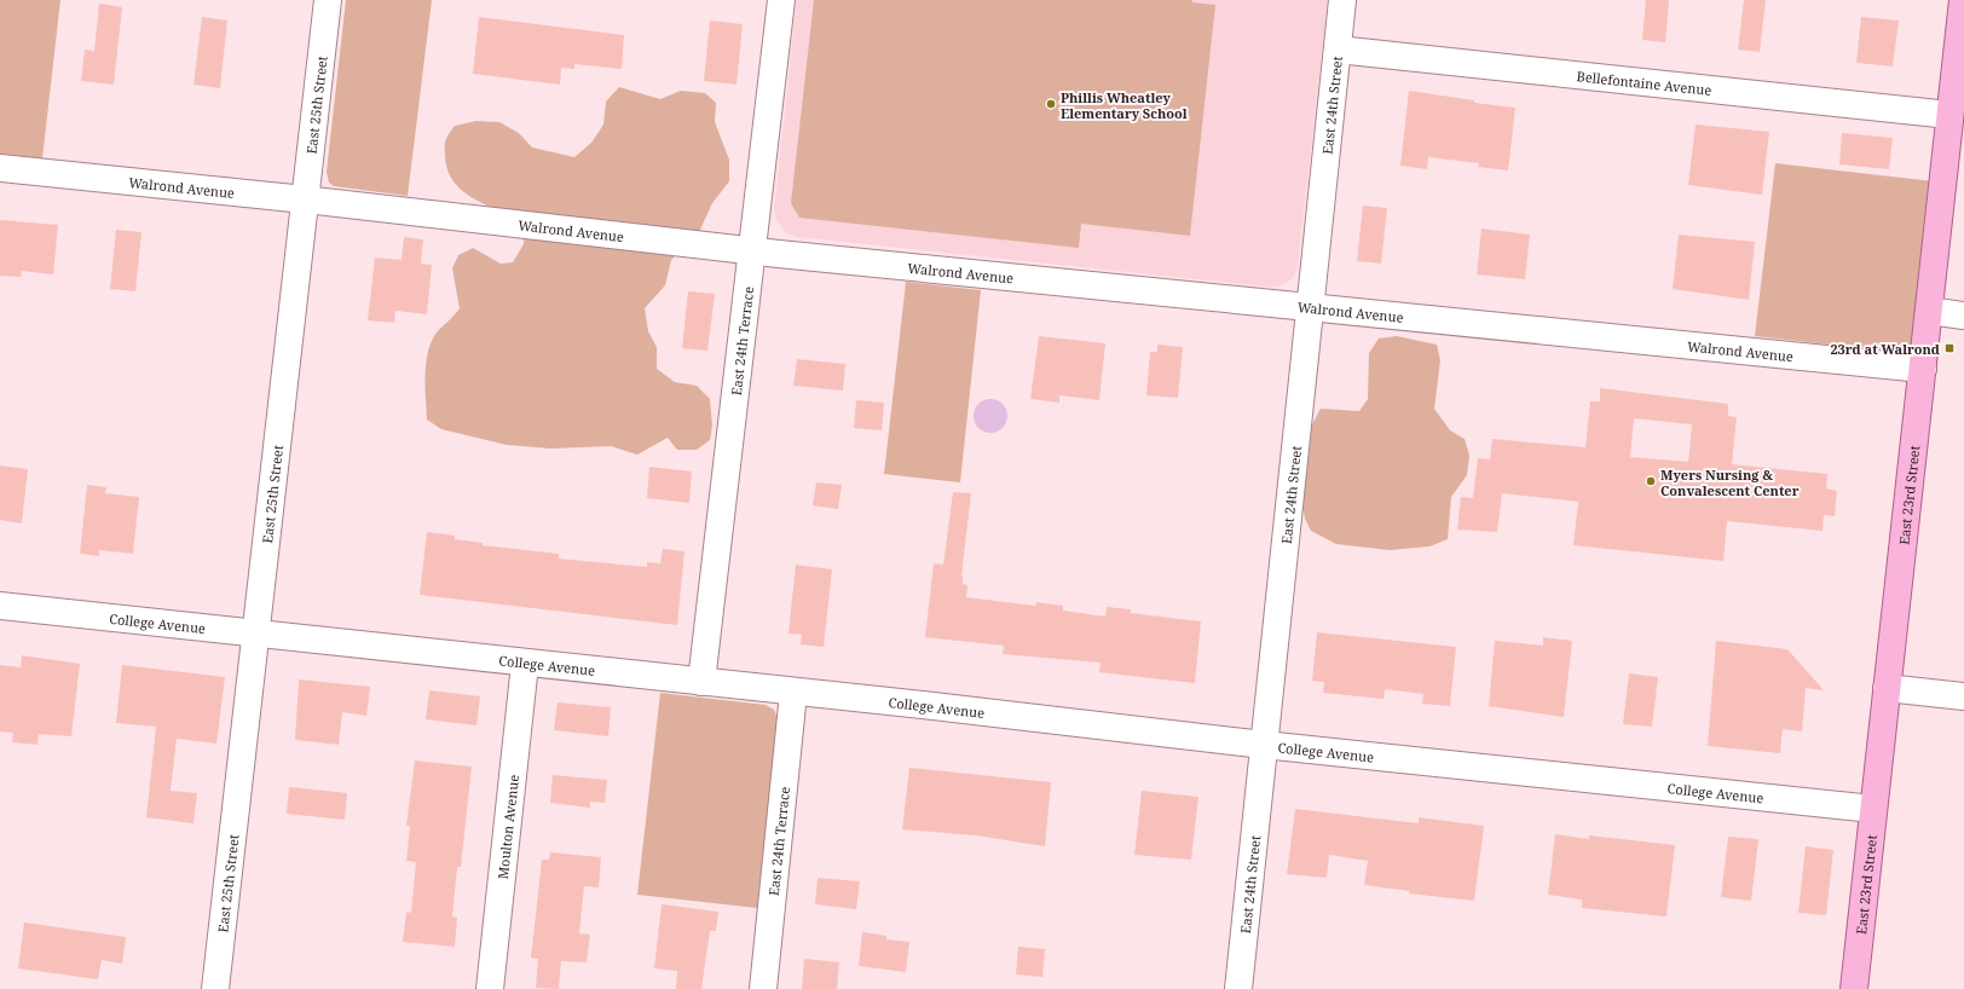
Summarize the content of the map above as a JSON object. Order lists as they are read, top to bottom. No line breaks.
{"streets":{"main road":["East 23rd Street"],"street":["Bellefontaine Avenue","East 25th Street","East 24th Street","Walrond Avenue","East 24th Terrace","College Avenue","Moulton Avenue"]},"crossings":[["Bellefontaine Avenue","East 24th Street"],["Bellefontaine Avenue","East 23rd Street"],["East 25th Street","Walrond Avenue"],["East 25th Street","College Avenue"],["East 24th Street","Walrond Avenue"],["East 24th Street","College Avenue"],["Walrond Avenue","East 24th Terrace"],["Walrond Avenue","East 23rd Street"],["East 24th Terrace","College Avenue"],["East 23rd Street","College Avenue"],["College Avenue","Moulton Avenue"]],"places":{"other":["Phillis Wheatley Elementary School","Myers Nursing & Convalescent Center"],"transit":["23rd at Walrond"]}}
